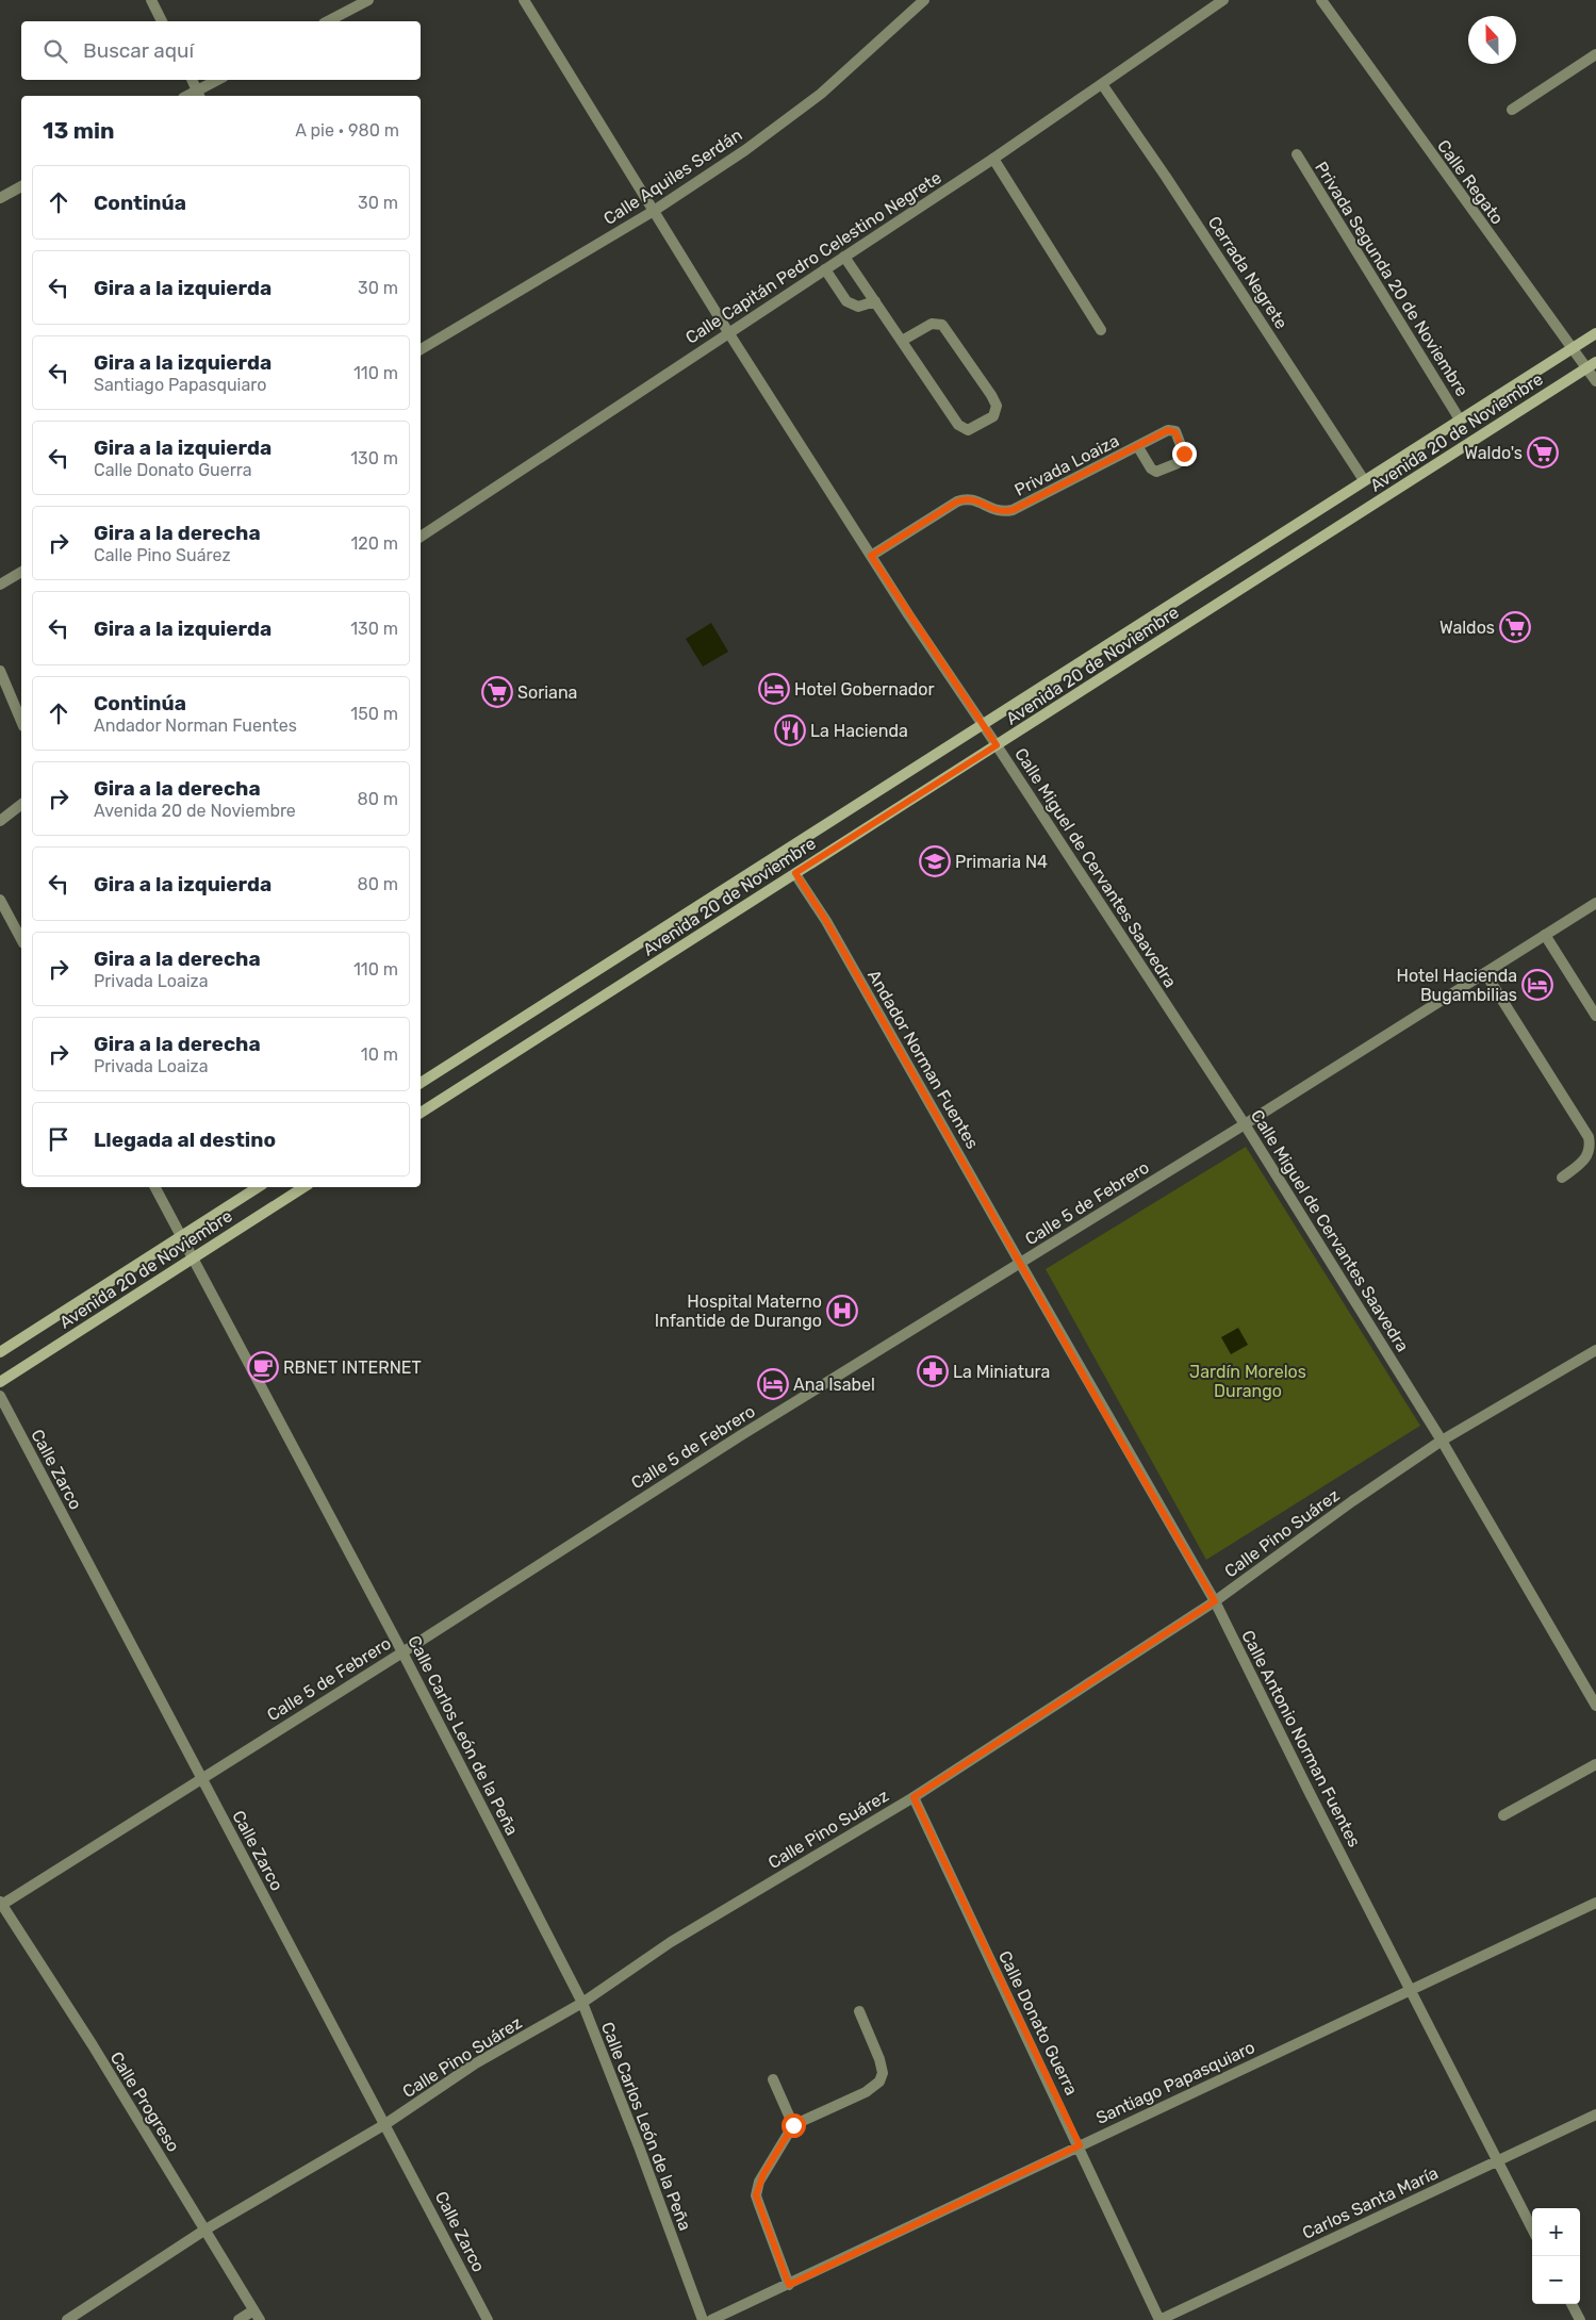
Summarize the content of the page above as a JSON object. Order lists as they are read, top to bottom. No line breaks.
{"streets":{"main road":["Avenida 20 de Noviembre"],"street":["Calle Aquiles Serdán","Calle Regato","Calle Capitán Pedro Celestino Negrete","Cerrada Negrete","Privada Segunda 20 de Noviembre","Privada Loaiza","Calle Miguel de Cervantes Saavedra","Andador Norman Fuentes","Calle 5 de Febrero","Calle Zarco","Calle Pino Suárez","Calle Carlos León de la Peña","Calle Antonio Norman Fuentes","Calle Donato Guerra","Santiago Papasquiaro","Calle Progreso","Carlos Santa María"]},"crossings":[["Calle Aquiles Serdán","Calle Miguel de Cervantes Saavedra"],["Calle Regato","Avenida 20 de Noviembre"],["Calle Capitán Pedro Celestino Negrete","Cerrada Negrete"],["Calle Capitán Pedro Celestino Negrete","Calle Miguel de Cervantes Saavedra"],["Cerrada Negrete","Avenida 20 de Noviembre"],["Privada Segunda 20 de Noviembre","Avenida 20 de Noviembre"],["Avenida 20 de Noviembre","Calle Miguel de Cervantes Saavedra"],["Avenida 20 de Noviembre","Andador Norman Fuentes"],["Avenida 20 de Noviembre","Calle Carlos León de la Peña"],["Privada Loaiza","Calle Miguel de Cervantes Saavedra"],["Calle Miguel de Cervantes Saavedra","Calle 5 de Febrero"],["Calle Miguel de Cervantes Saavedra","Calle Pino Suárez"],["Andador Norman Fuentes","Calle 5 de Febrero"],["Andador Norman Fuentes","Calle Antonio Norman Fuentes"],["Calle 5 de Febrero","Calle Zarco"],["Calle 5 de Febrero","Calle Carlos León de la Peña"],["Calle 5 de Febrero","Calle Antonio Norman Fuentes"],["Calle 5 de Febrero","Calle Progreso"],["Calle Zarco","Calle Pino Suárez"],["Calle Pino Suárez","Calle Carlos León de la Peña"],["Calle Pino Suárez","Calle Antonio Norman Fuentes"],["Calle Pino Suárez","Calle Donato Guerra"],["Calle Pino Suárez","Calle Progreso"],["Calle Antonio Norman Fuentes","Santiago Papasquiaro"],["Calle Antonio Norman Fuentes","Carlos Santa María"],["Calle Donato Guerra","Santiago Papasquiaro"],["Calle Donato Guerra","Carlos Santa María"]],"parks":["Jardín Morelos Durango"],"places":{"supermarket":["Waldo's","Waldos","Soriana"],"hotel":["Hotel Gobernador","Hotel Hacienda Bugambilias","Ana Isabel"],"restaurant":["La Hacienda"],"school or university":["Primaria N4"],"hospital":["Hospital Materno Infantide de Durango"],"cafe":["RBNET INTERNET"],"pharmacy":["La Miniatura"]},"north":"top","page":{"search":"Buscar aquí","heading":["13 min","A pie · 980 m"],"list":[["Continúa","30 m"],["Gira a la izquierda","30 m"],["Gira a la izquierda","Santiago Papasquiaro","110 m"],["Gira a la izquierda","Calle Donato Guerra","130 m"],["Gira a la derecha","Calle Pino Suárez","120 m"],["Gira a la izquierda","130 m"],["Continúa","Andador Norman Fuentes","150 m"],["Gira a la derecha","Avenida 20 de Noviembre","80 m"],["Gira a la izquierda","80 m"],["Gira a la derecha","Privada Loaiza","110 m"],["Gira a la derecha","Privada Loaiza","10 m"],"Llegada al destino"],"map_buttons":["+","−"]}}
